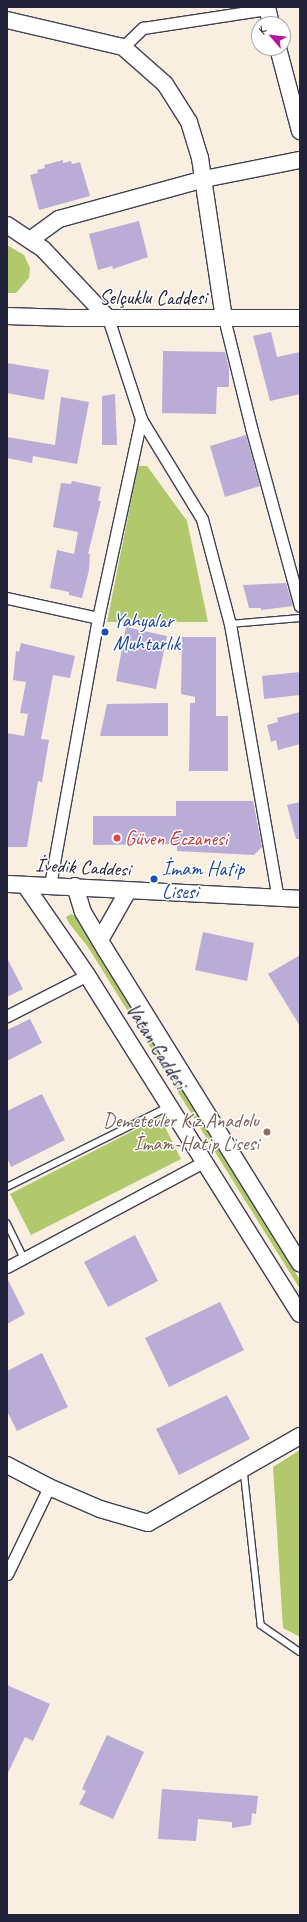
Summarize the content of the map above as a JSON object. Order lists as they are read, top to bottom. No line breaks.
{"streets":{"street":["Selçuklu Caddesi","İvedik Caddesi","Vatan Caddesi"]},"crossings":[["İvedik Caddesi","Vatan Caddesi"]],"places":["Yahyalar Muhtarlık","Güven Eczanesi","İmam Hatip Lisesi","Demetevler Kız Anadolu İmam-Hatip Lisesi"],"north":"top left"}
